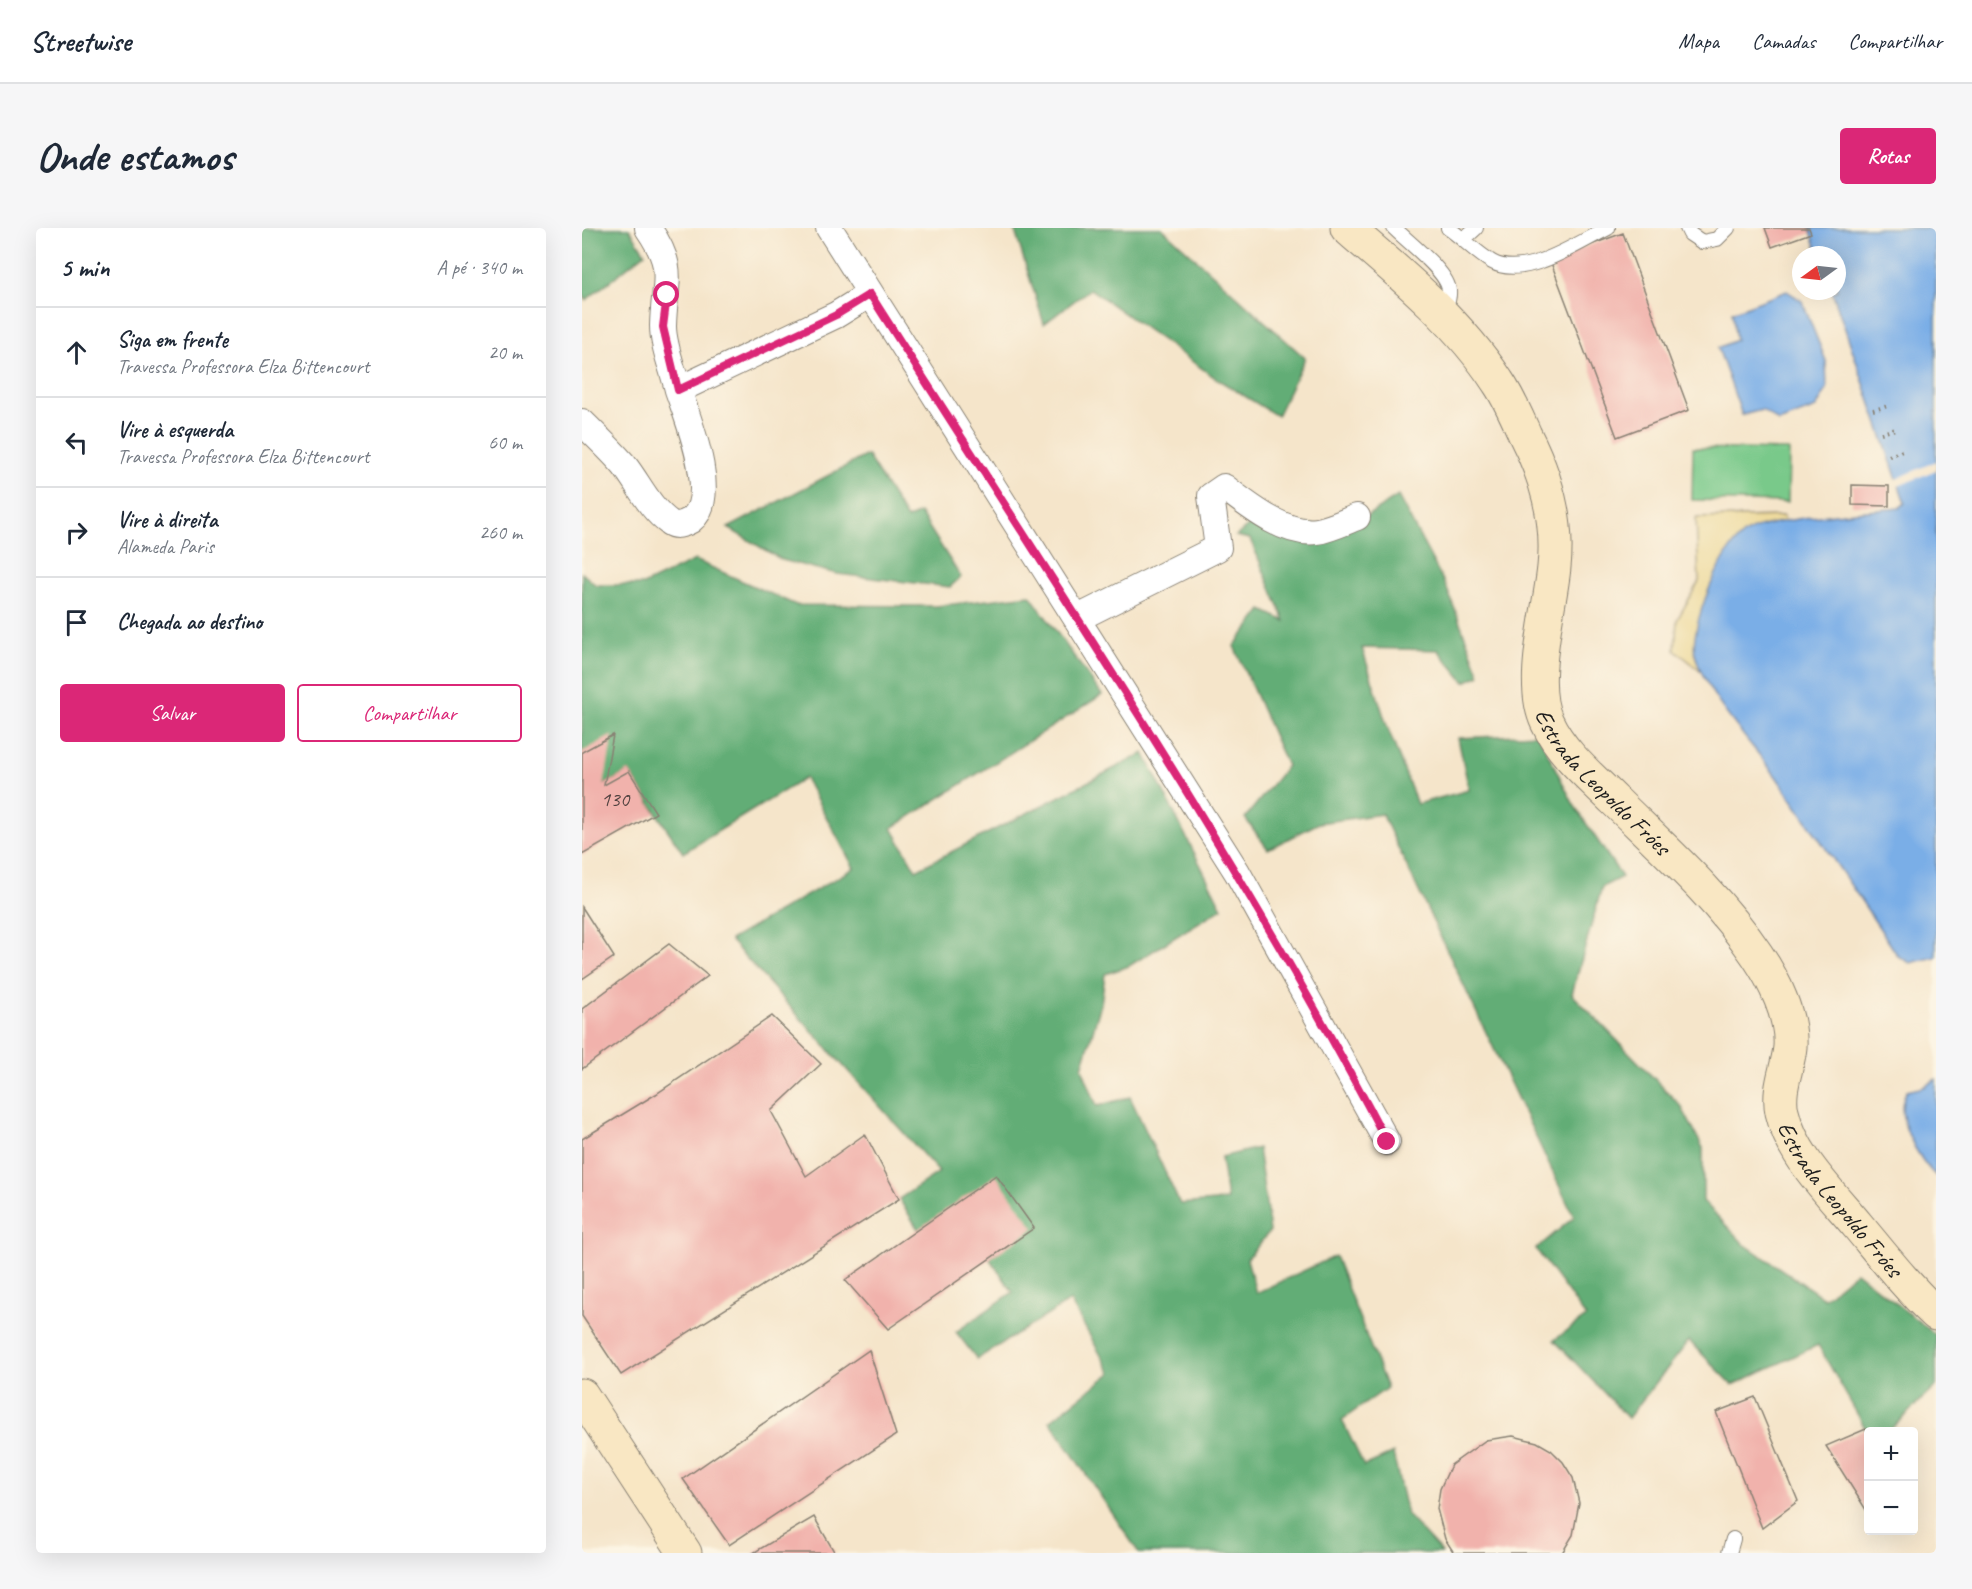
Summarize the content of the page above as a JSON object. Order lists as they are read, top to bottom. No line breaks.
{"streets":{"street":["Estrada Leopoldo Fróes"]},"house_numbers":["130"],"north":"left","page":{"header":"Streetwise","nav":["Mapa","Camadas","Compartilhar"],"buttons":["Rotas",["Salvar","Compartilhar"]],"title":"Onde estamos","heading":["5 min","A pé · 340 m"],"list":[["Siga em frente","Travessa Professora Elza Bittencourt","20 m"],["Vire à esquerda","Travessa Professora Elza Bittencourt","60 m"],["Vire à direita","Alameda Paris","260 m"],"Chegada ao destino"],"map_buttons":["+","−"]}}
